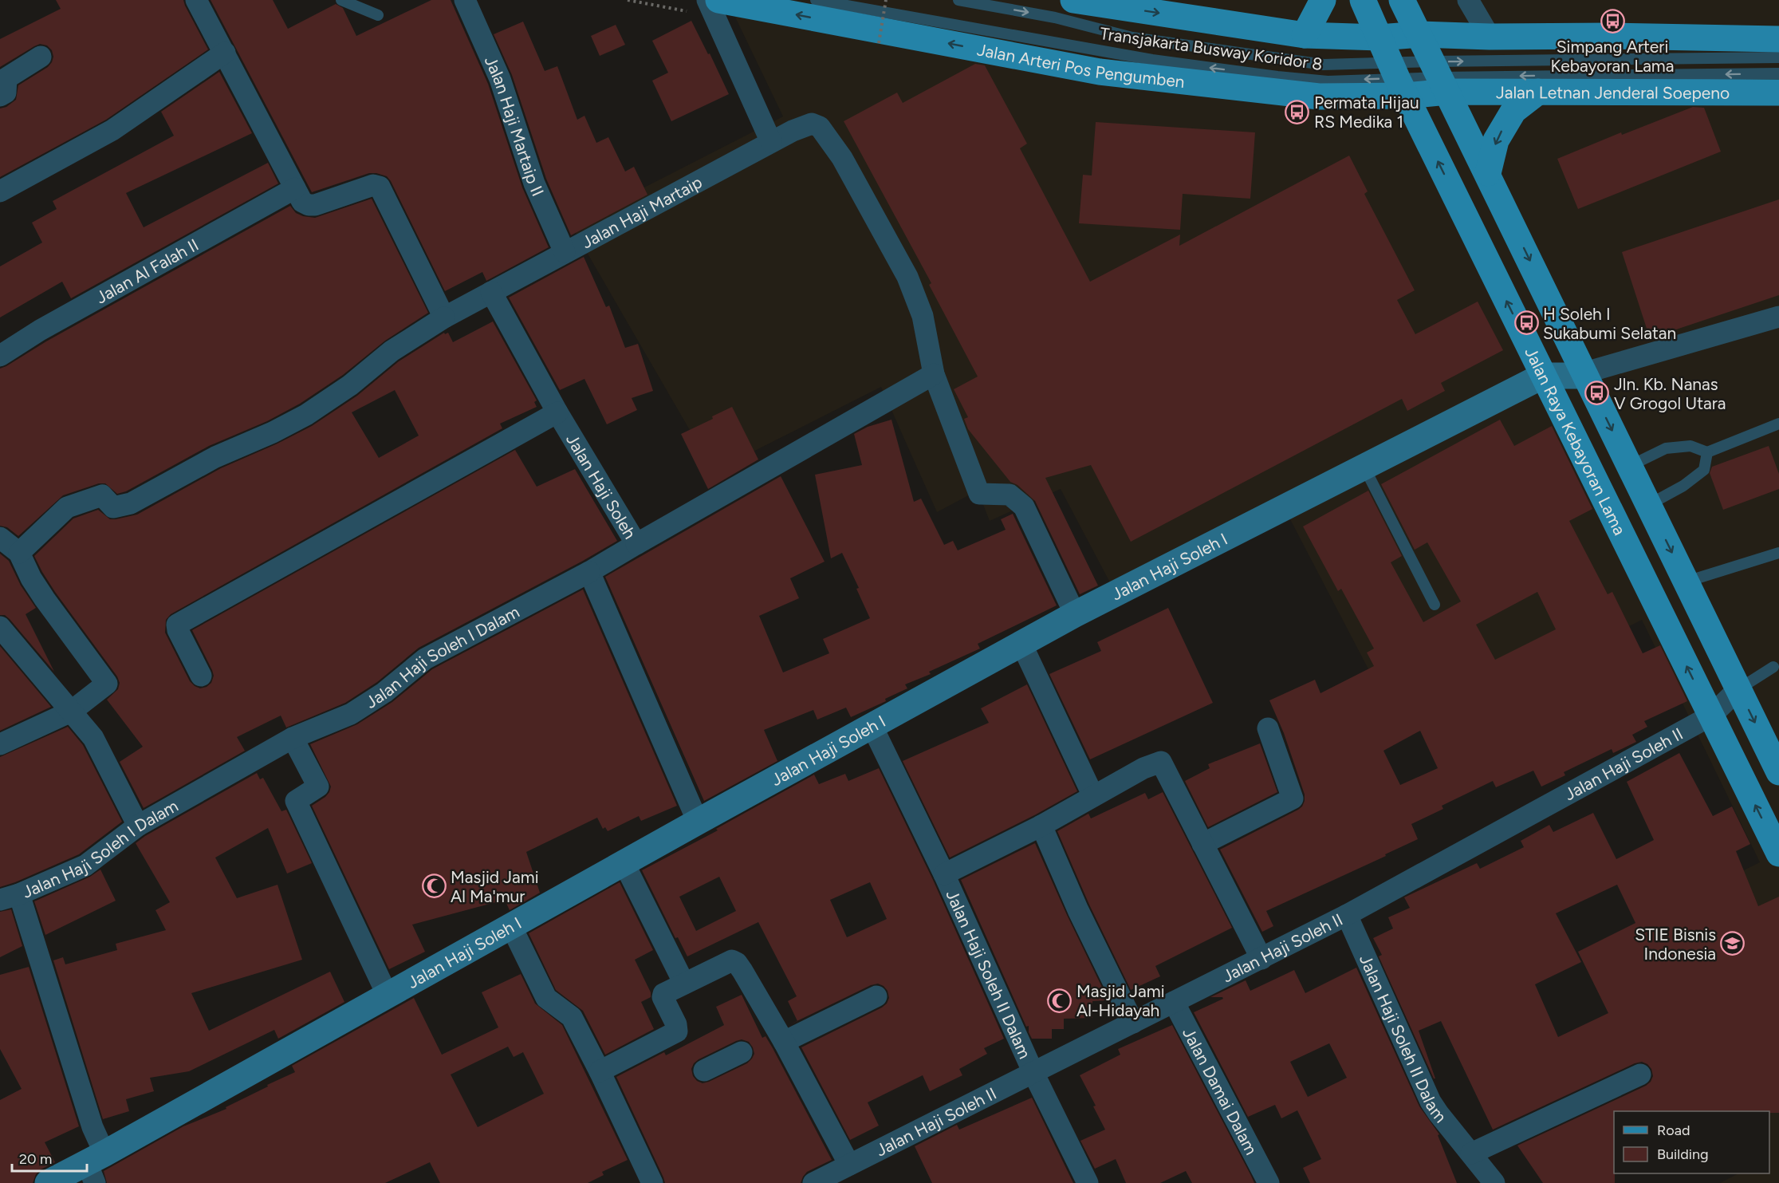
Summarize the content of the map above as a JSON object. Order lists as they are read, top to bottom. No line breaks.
{"streets":{"main road":["Jalan Arteri Pos Pengumben","Jalan Letnan Jenderal Soepeno","Jalan Raya Kebayoran Lama"],"street":["Jalan Haji Martaip II","Jalan Haji Martaip","Jalan Al Falah II","Jalan Haji Soleh","Jalan Haji Soleh I","Jalan Haji Soleh I Dalam","Jalan Haji Soleh II","Jalan Haji Soleh II Dalam","Jalan Damai Dalam"],"lane":["Transjakarta Busway Koridor 8"]},"crossings":[["Transjakarta Busway Koridor 8","Jalan Arteri Pos Pengumben"],["Transjakarta Busway Koridor 8","Jalan Letnan Jenderal Soepeno"],["Transjakarta Busway Koridor 8","Jalan Raya Kebayoran Lama"],["Jalan Arteri Pos Pengumben","Jalan Letnan Jenderal Soepeno"],["Jalan Arteri Pos Pengumben","Jalan Raya Kebayoran Lama"],["Jalan Haji Martaip II","Jalan Haji Martaip"],["Jalan Haji Martaip","Jalan Haji Soleh"],["Jalan Raya Kebayoran Lama","Jalan Haji Soleh I"],["Jalan Raya Kebayoran Lama","Jalan Haji Soleh II"],["Jalan Haji Soleh","Jalan Haji Soleh I Dalam"],["Jalan Haji Soleh I","Jalan Haji Soleh I Dalam"],["Jalan Haji Soleh I","Jalan Haji Soleh II Dalam"],["Jalan Haji Soleh II","Jalan Haji Soleh II Dalam"],["Jalan Haji Soleh II","Jalan Damai Dalam"]],"places":{"bus stop":["Simpang Arteri Kebayoran Lama","Permata Hijau RS Medika 1","H Soleh I Sukabumi Selatan","Jln. Kb. Nanas V Grogol Utara"],"mosque":["Masjid Jami Al Ma'mur","Masjid Jami Al-Hidayah"],"school or university":["STIE Bisnis Indonesia"]},"legend":["Road","Building"],"scale_bar":"20 m"}
